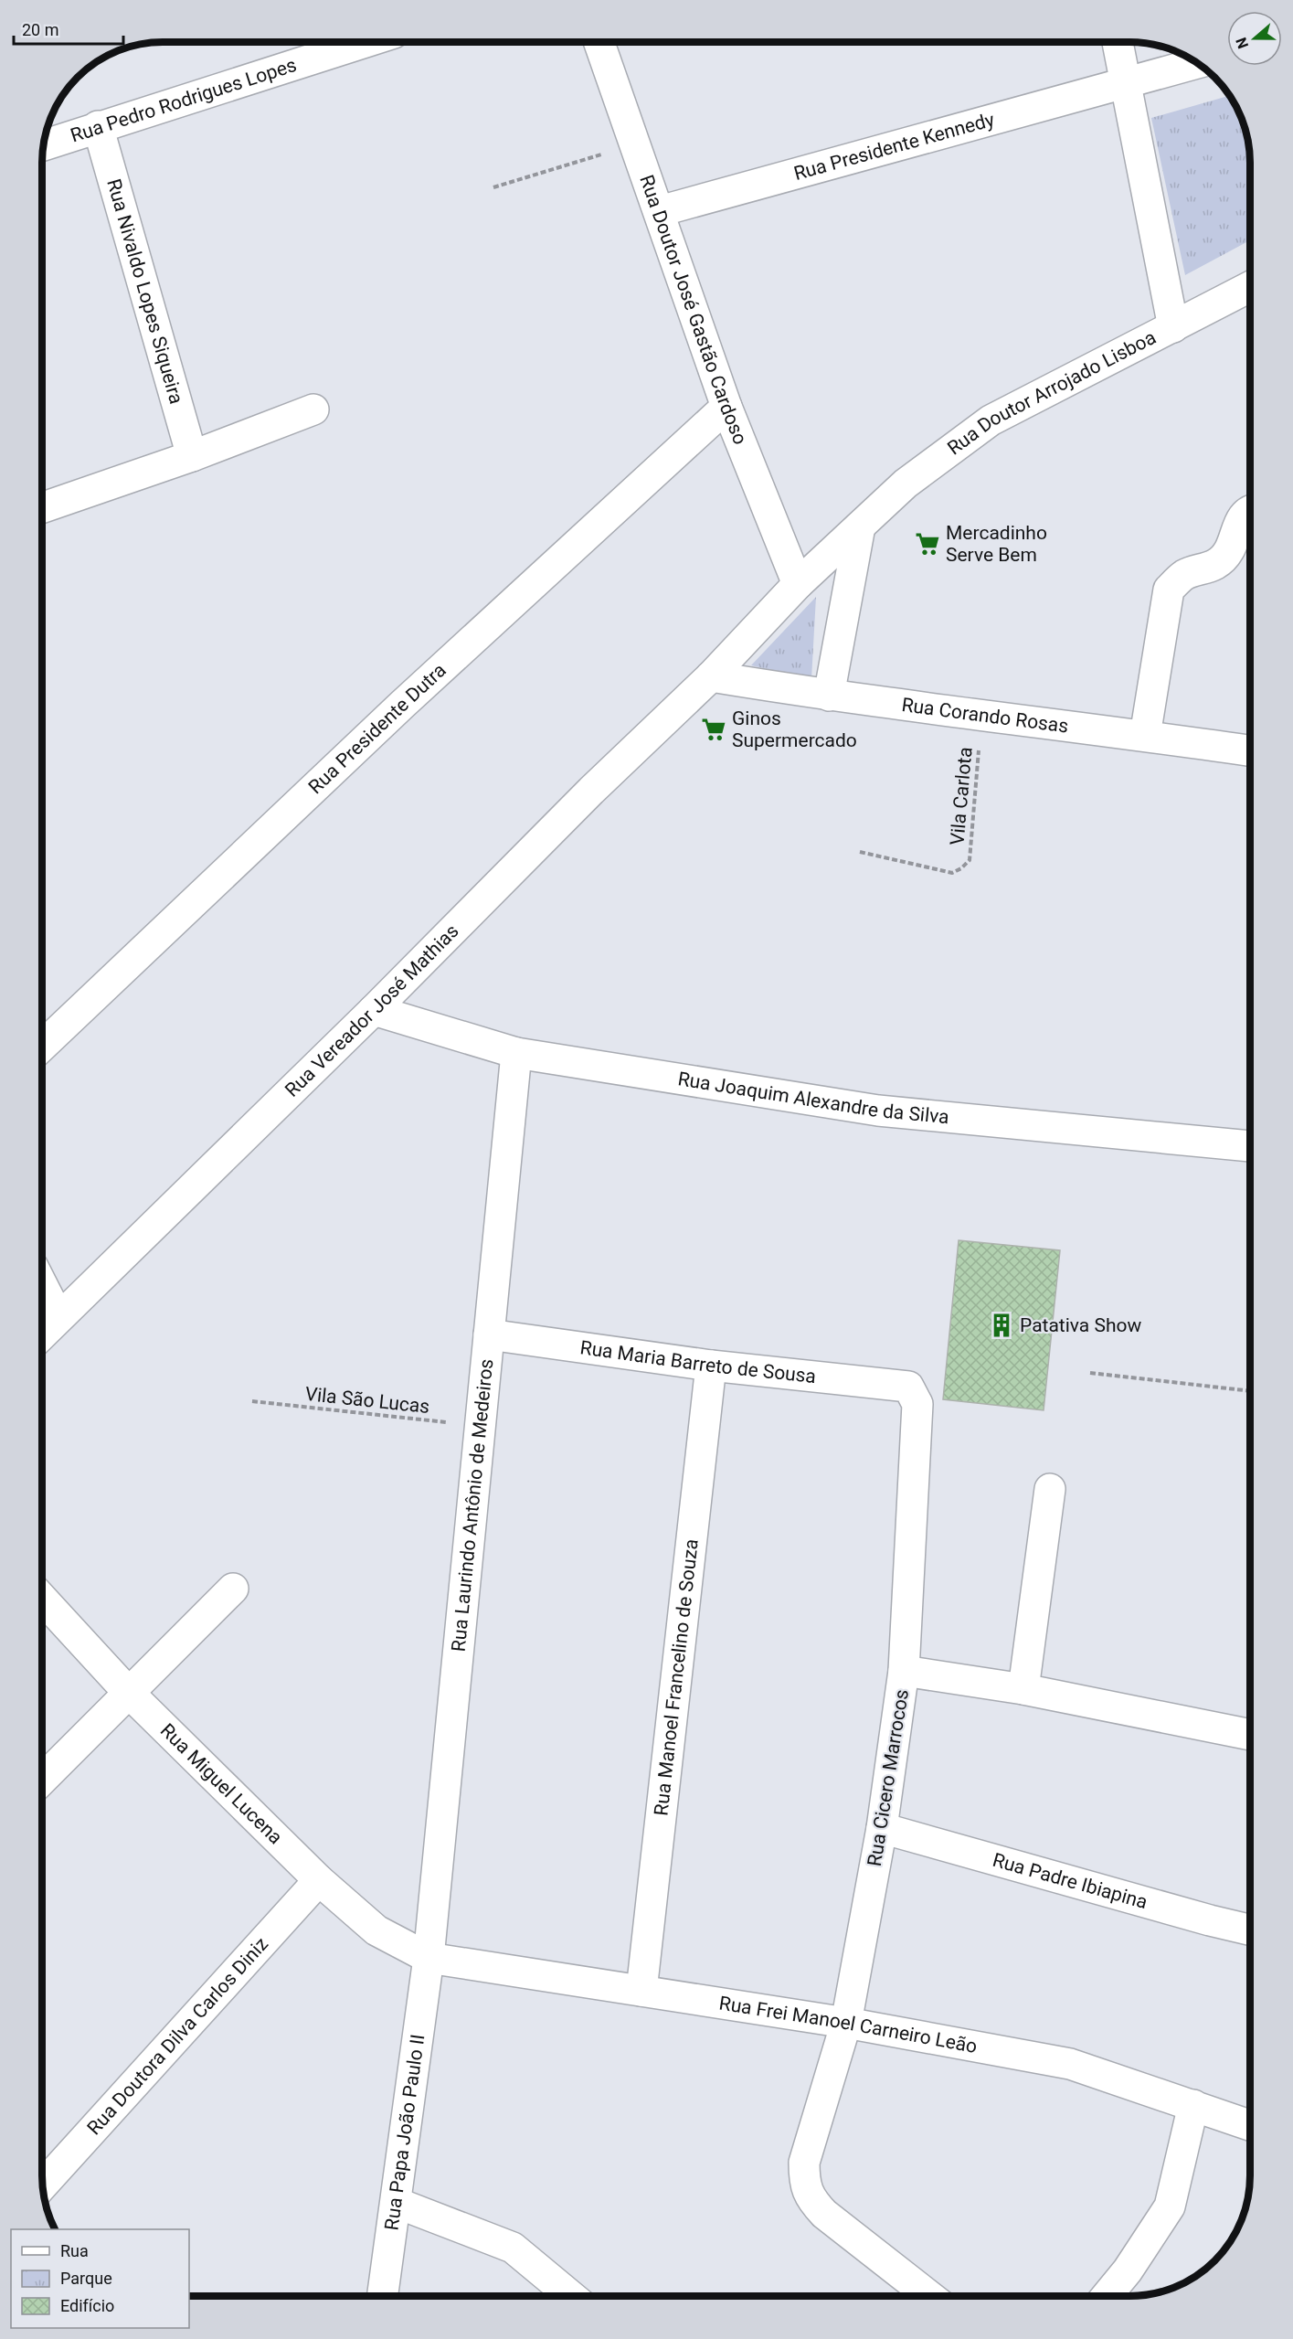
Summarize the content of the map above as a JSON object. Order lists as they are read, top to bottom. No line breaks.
{"streets":{"street":["Rua Pedro Rodrigues Lopes","Rua Presidente Kennedy","Rua Nivaldo Lopes Siqueira","Rua Doutor José Gastão Cardoso","Rua Doutor Arrojado Lisboa","Rua Corando Rosas","Rua Presidente Dutra","Rua Vereador José Mathias","Rua Joaquim Alexandre da Silva","Rua Maria Barreto de Sousa","Rua Laurindo Antônio de Medeiros","Rua Manoel Francelino de Souza","Rua Cicero Marrocos","Rua Miguel Lucena","Rua Padre Ibiapina","Rua Frei Manoel Carneiro Leão","Rua Doutora Dilva Carlos Diniz","Rua Papa João Paulo II"],"path":["Vila Carlota","Vila São Lucas"]},"crossings":[["Rua Pedro Rodrigues Lopes","Rua Nivaldo Lopes Siqueira"],["Rua Presidente Kennedy","Rua Doutor José Gastão Cardoso"],["Rua Doutor José Gastão Cardoso","Rua Doutor Arrojado Lisboa"],["Rua Doutor José Gastão Cardoso","Rua Presidente Dutra"],["Rua Doutor José Gastão Cardoso","Rua Vereador José Mathias"],["Rua Doutor Arrojado Lisboa","Rua Vereador José Mathias"],["Rua Corando Rosas","Vila Carlota"],["Rua Corando Rosas","Rua Vereador José Mathias"],["Rua Vereador José Mathias","Rua Joaquim Alexandre da Silva"],["Rua Joaquim Alexandre da Silva","Rua Laurindo Antônio de Medeiros"],["Rua Maria Barreto de Sousa","Rua Laurindo Antônio de Medeiros"],["Rua Maria Barreto de Sousa","Rua Manoel Francelino de Souza"],["Rua Maria Barreto de Sousa","Rua Cicero Marrocos"],["Vila São Lucas","Rua Laurindo Antônio de Medeiros"],["Rua Laurindo Antônio de Medeiros","Rua Miguel Lucena"],["Rua Laurindo Antônio de Medeiros","Rua Frei Manoel Carneiro Leão"],["Rua Laurindo Antônio de Medeiros","Rua Papa João Paulo II"],["Rua Manoel Francelino de Souza","Rua Frei Manoel Carneiro Leão"],["Rua Cicero Marrocos","Rua Padre Ibiapina"],["Rua Cicero Marrocos","Rua Frei Manoel Carneiro Leão"],["Rua Miguel Lucena","Rua Frei Manoel Carneiro Leão"],["Rua Miguel Lucena","Rua Doutora Dilva Carlos Diniz"],["Rua Miguel Lucena","Rua Papa João Paulo II"],["Rua Frei Manoel Carneiro Leão","Rua Papa João Paulo II"]],"places":{"supermarket":["Mercadinho Serve Bem","Ginos Supermercado"],"building":["Patativa Show"]},"legend":["Rua","Parque","Edifício"],"scale_bar":"20 m","north":"left"}
